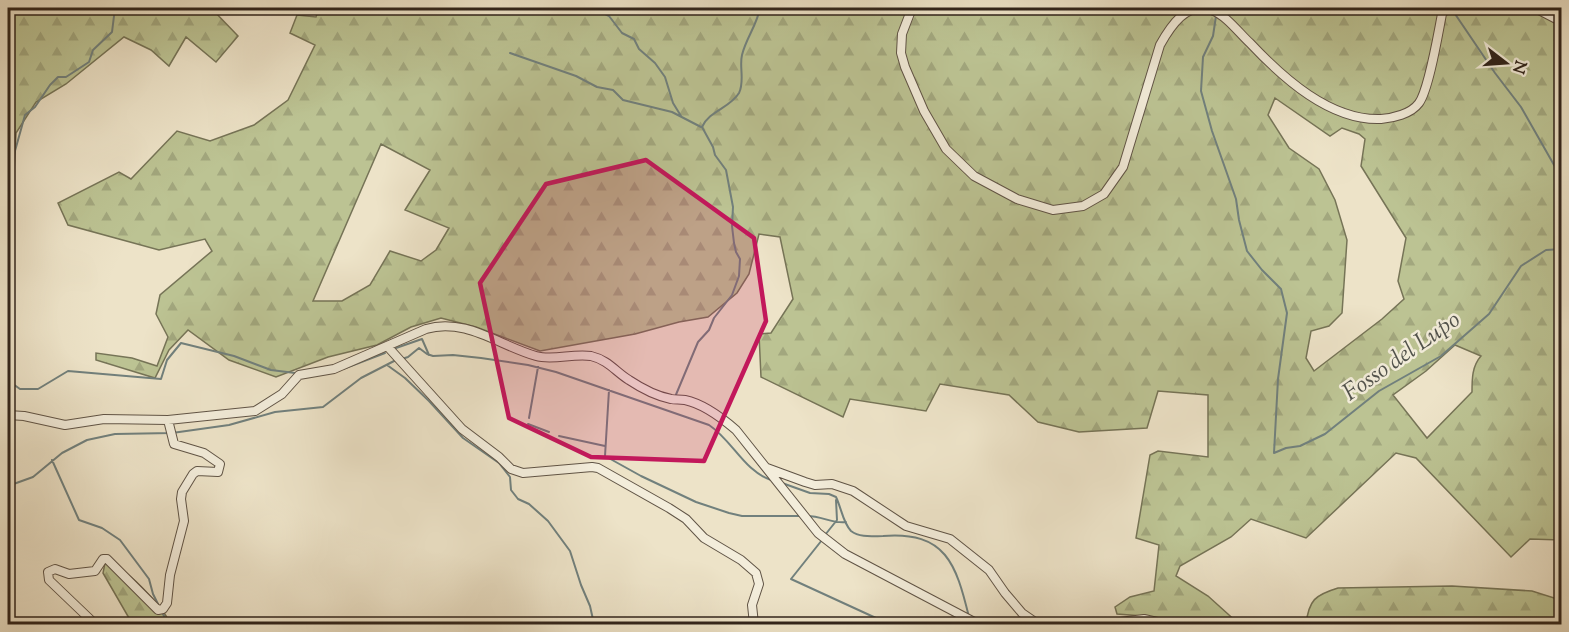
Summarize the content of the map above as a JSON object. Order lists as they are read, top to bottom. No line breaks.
{"water":["Fosso del Lupo"],"north":"right"}
